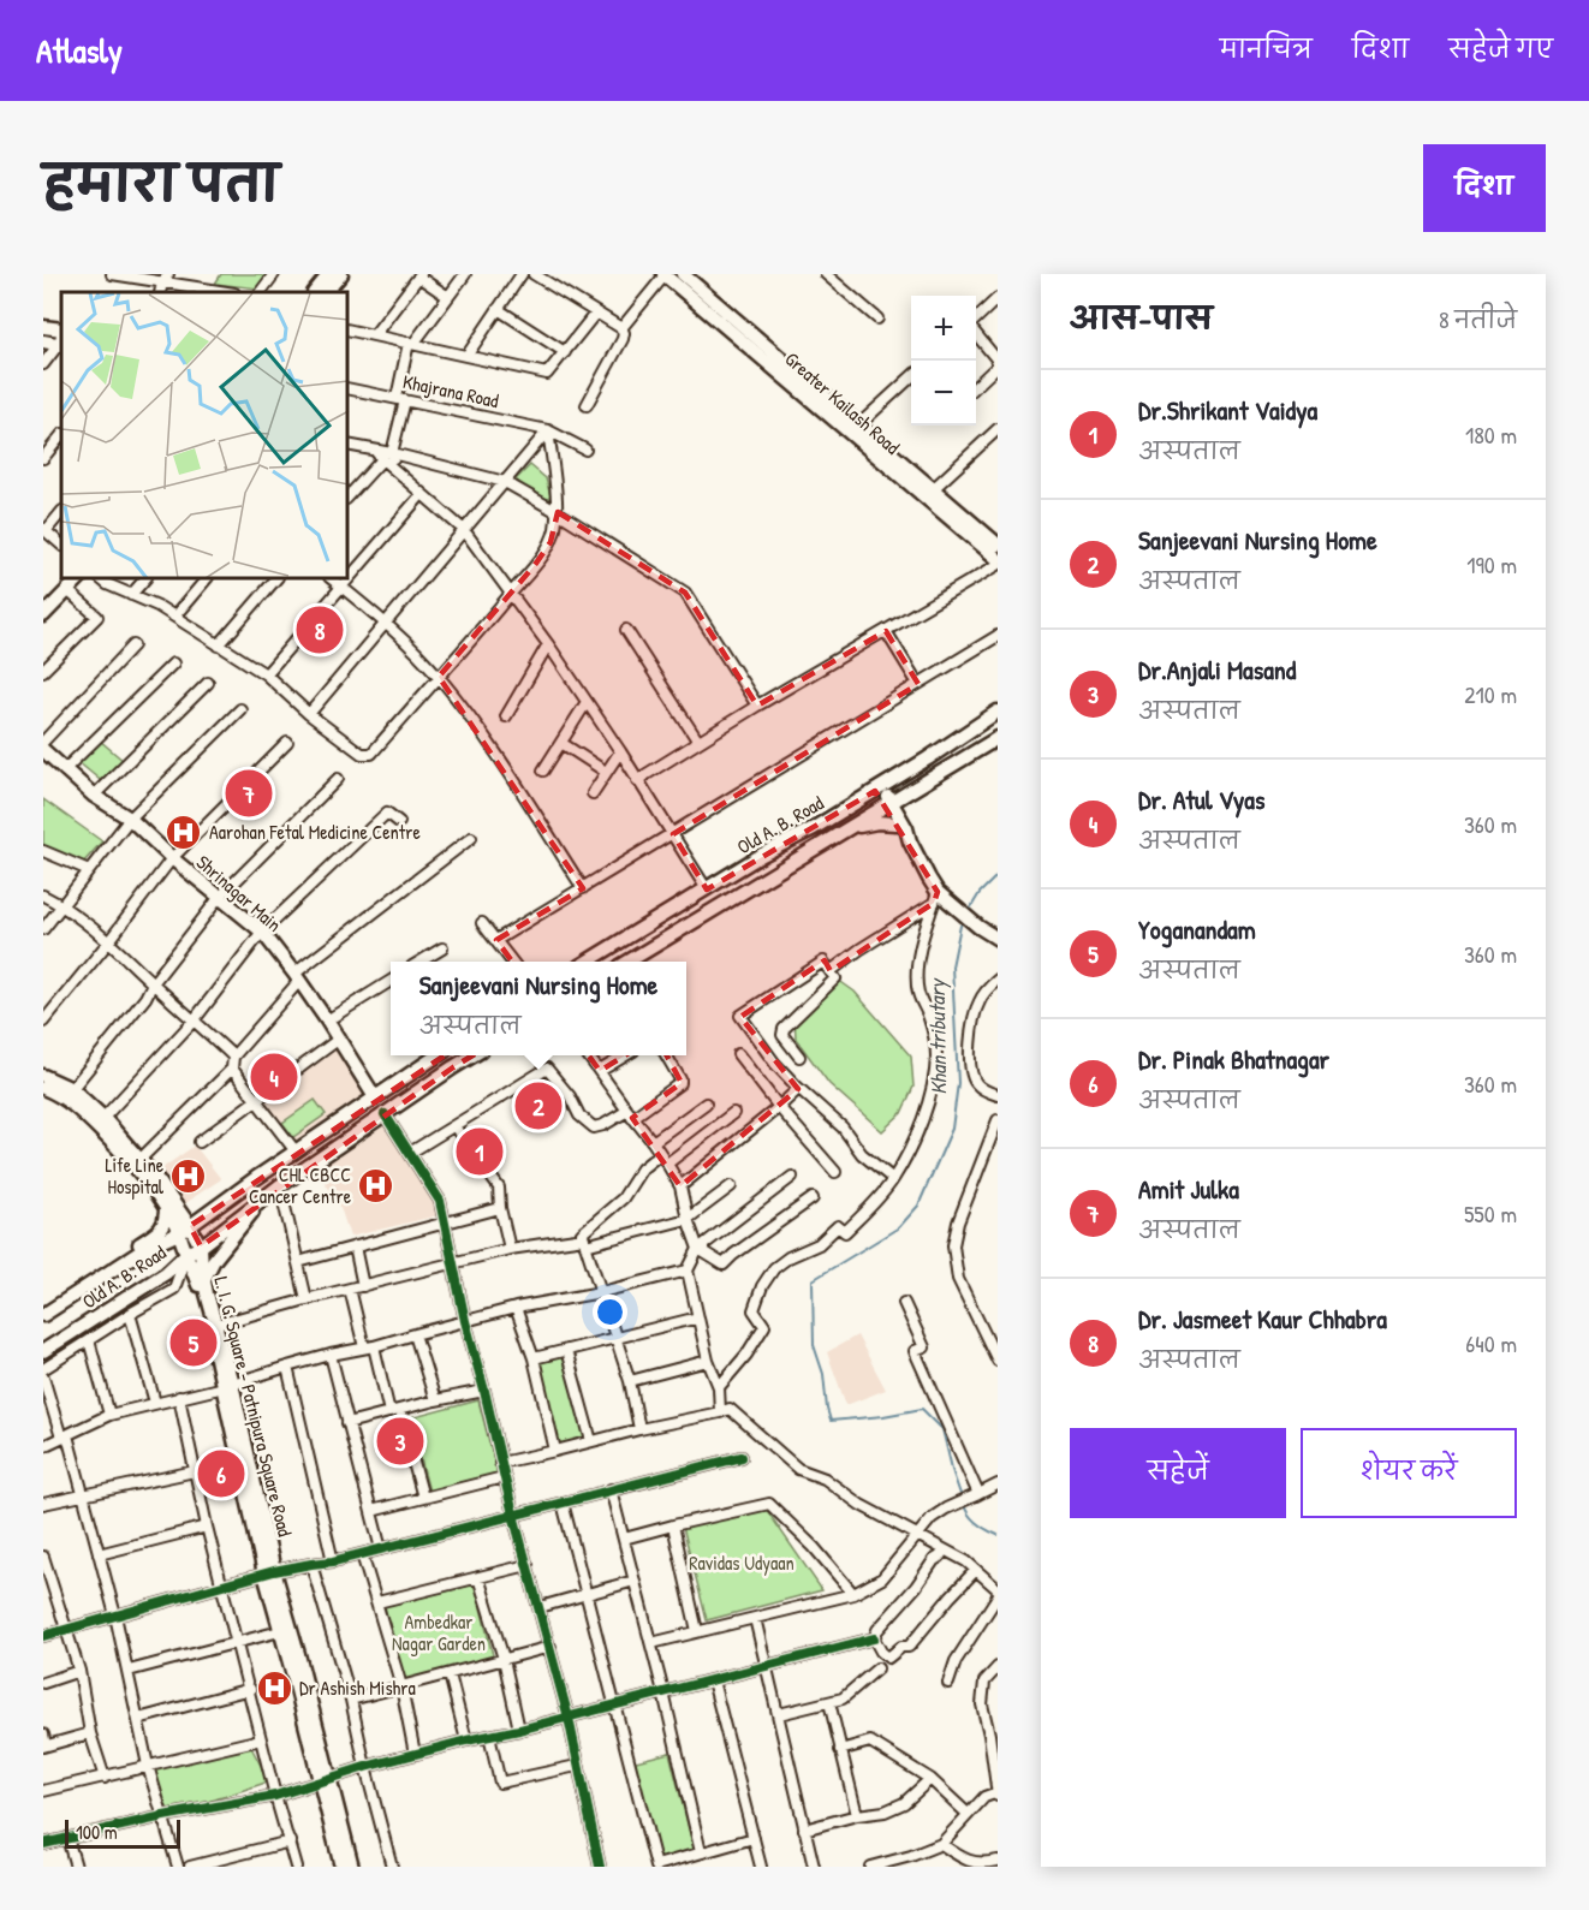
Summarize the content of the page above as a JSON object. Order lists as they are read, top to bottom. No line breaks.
{"streets":{"main road":["Greater Kailash Road","Old A. B. Road","Shrinagar Main","L. I. G. Square - Patnipura Square Road"],"street":["Khajrana Road"]},"crossings":[["Old A. B. Road","Shrinagar Main"],["Old A. B. Road","L. I. G. Square - Patnipura Square Road"]],"water":["Khan tributary"],"parks":["Ravidas Udyaan","Ambedkar Nagar Garden"],"places":{"hospital":["Aarohan Fetal Medicine Centre","Life Line Hospital","CHL CBCC Cancer Centre","Dr Ashish Mishra"]},"scale_bar":"100 m","page":{"header":"Atlasly","nav":["मानचित्र","दिशा","सहेजे गए"],"title":"हमारा पता","buttons":["दिशा",["सहेजें","शेयर करें"]],"heading":["आस-पास","8 नतीजे"],"map_buttons":["+","−"],"list":[{"mark":"1","name":"Dr.Shrikant Vaidya","note":"अस्पताल","value":"180 m"},{"mark":"2","name":"Sanjeevani Nursing Home","note":"अस्पताल","value":"190 m"},{"mark":"3","name":"Dr.Anjali Masand","note":"अस्पताल","value":"210 m"},{"mark":"4","name":"Dr. Atul Vyas","note":"अस्पताल","value":"360 m"},{"mark":"5","name":"Yoganandam","note":"अस्पताल","value":"360 m"},{"mark":"6","name":"Dr. Pinak Bhatnagar","note":"अस्पताल","value":"360 m"},{"mark":"7","name":"Amit Julka","note":"अस्पताल","value":"550 m"},{"mark":"8","name":"Dr. Jasmeet Kaur Chhabra","note":"अस्पताल","value":"640 m"}],"pins":["8","7","4","2","1","5","3","6"],"popup":["Sanjeevani Nursing Home","अस्पताल"],"scale":"100 m"}}
